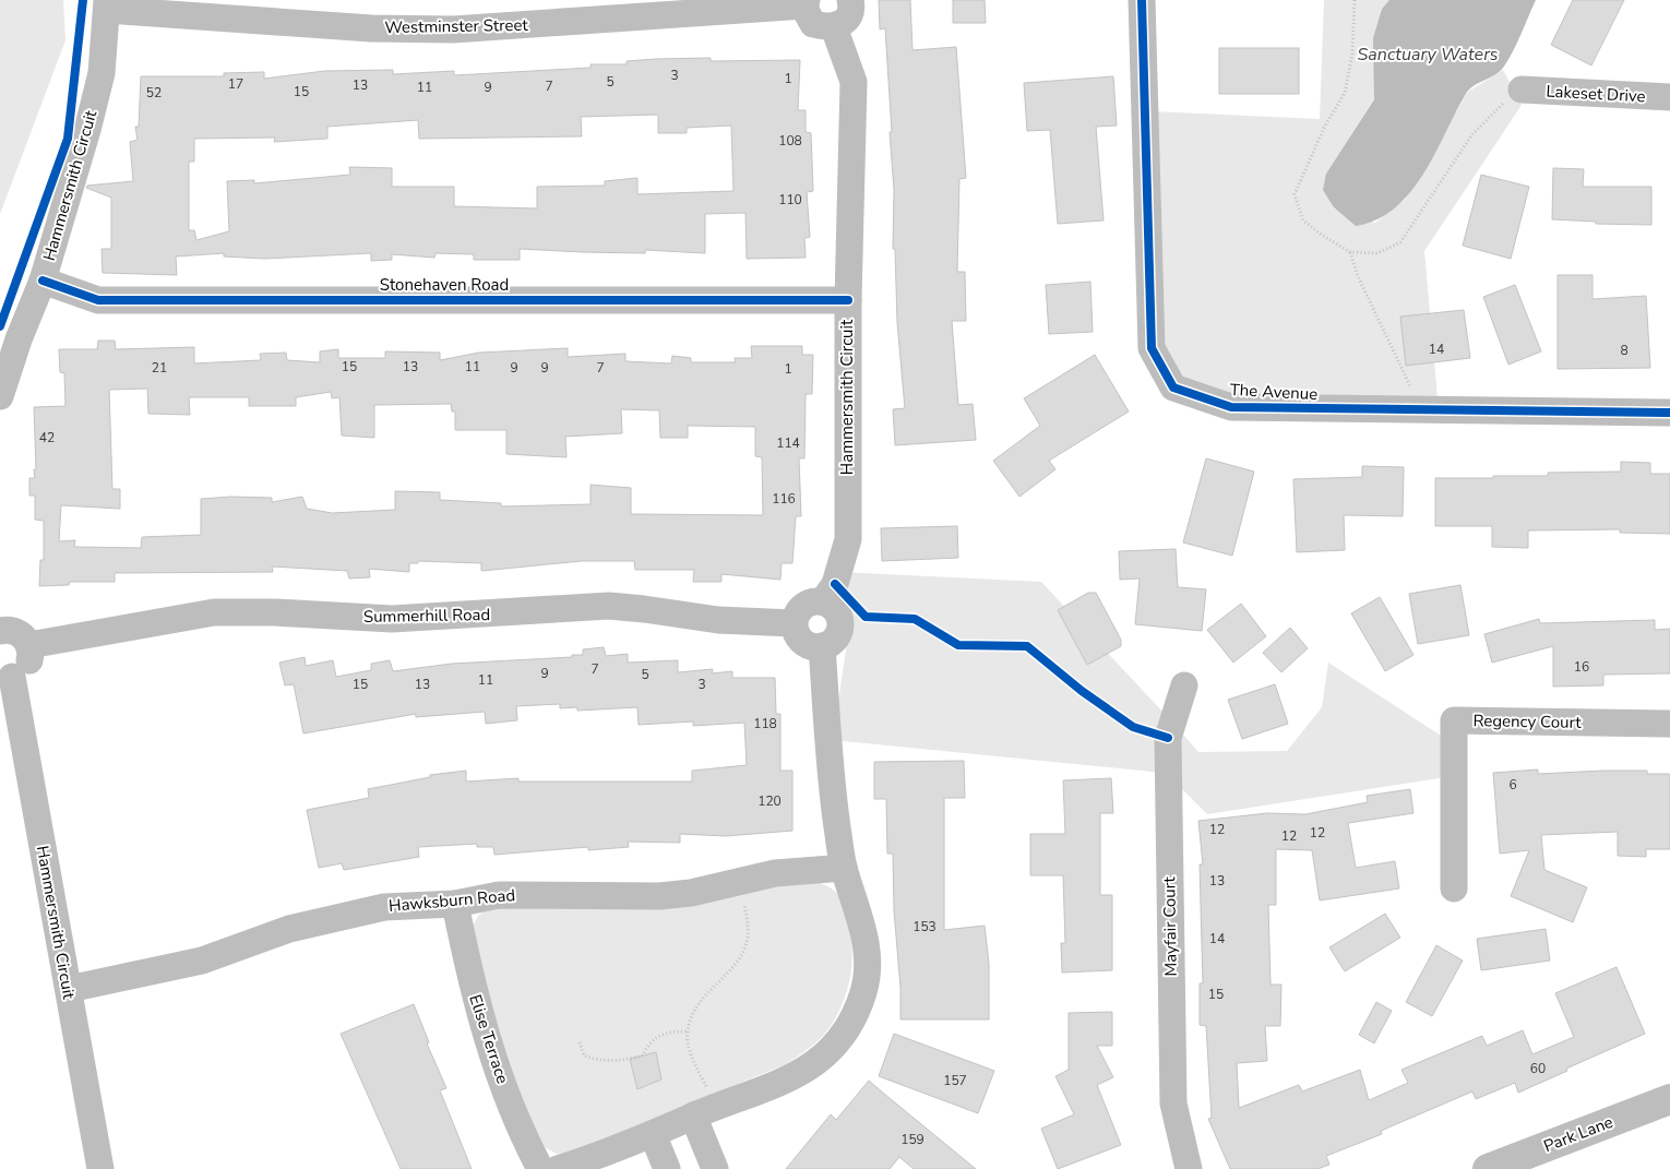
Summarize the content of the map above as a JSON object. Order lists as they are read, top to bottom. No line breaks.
{"streets":{"street":["Westminster Street","Lakeset Drive","Hammersmith Circuit","Stonehaven Road","The Avenue","Summerhill Road","Regency Court","Hawksburn Road","Mayfair Court","Elise Terrace","Park Lane"]},"crossings":[["Westminster Street","Hammersmith Circuit"],["Hammersmith Circuit","Stonehaven Road"],["Hammersmith Circuit","Summerhill Road"],["Hammersmith Circuit","Hawksburn Road"],["Hawksburn Road","Elise Terrace"]],"water":["Sanctuary Waters"],"house_numbers":["3","1","5","17","13","7","11","9","15","52","108","110","14","8","15","13","11","21","9","9","7","1","42","114","116","16","7","9","5","11","15","13","3","118","6","120","12","12","12","13","153","14","15","60","157","159"]}
